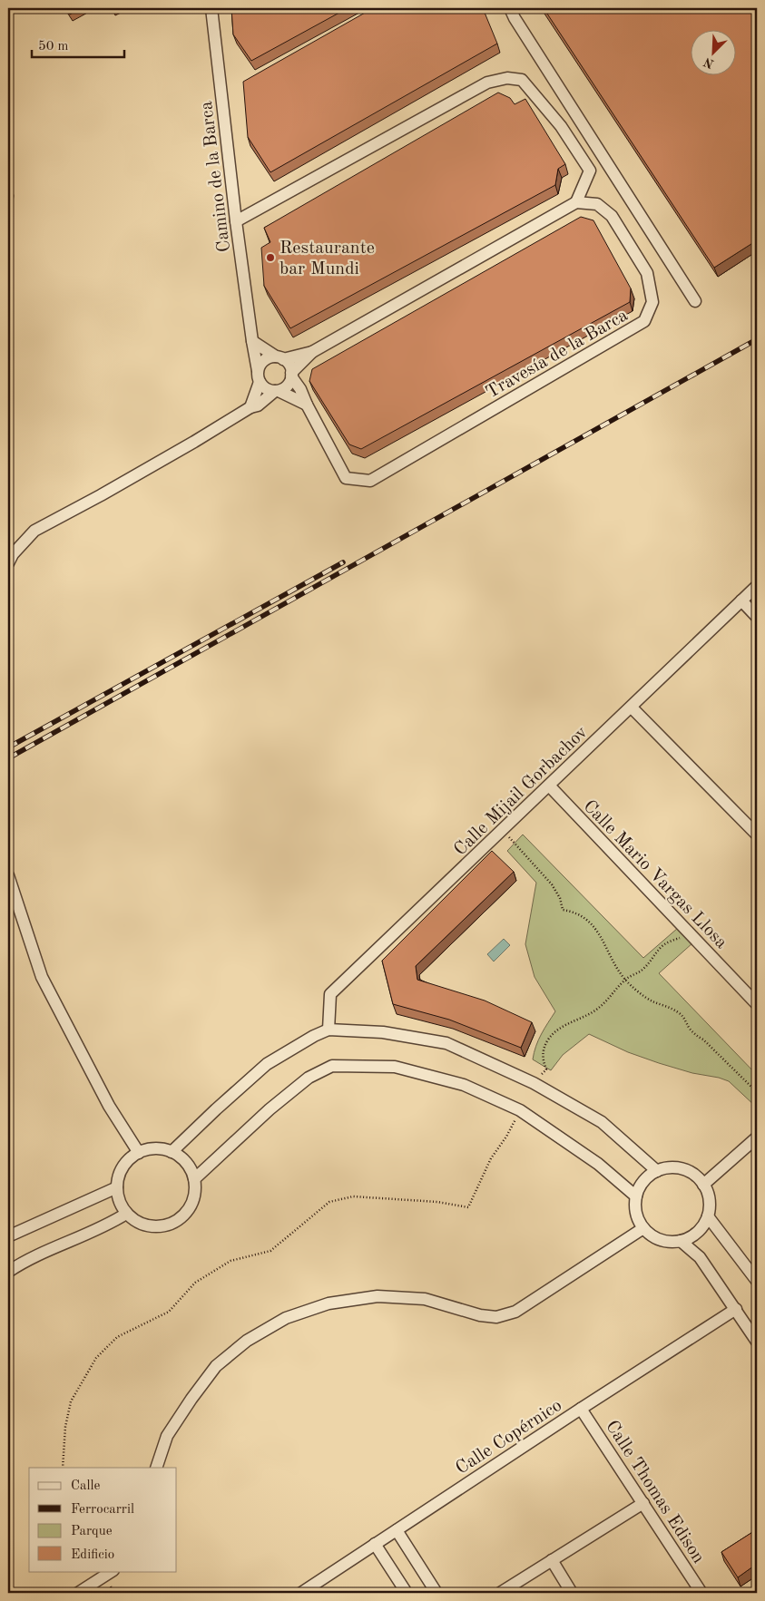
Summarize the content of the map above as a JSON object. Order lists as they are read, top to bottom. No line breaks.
{"streets":{"street":["Camino de la Barca","Travesía de la Barca","Calle Mijail Gorbachov","Calle Mario Vargas Llosa","Calle Copérnico","Calle Thomas Edison"]},"crossings":[["Calle Mijail Gorbachov","Calle Mario Vargas Llosa"],["Calle Copérnico","Calle Thomas Edison"]],"places":["Restaurante bar Mundi"],"legend":["Calle","Ferrocarril","Parque","Edificio"],"scale_bar":"50 m","north":"bottom left"}
